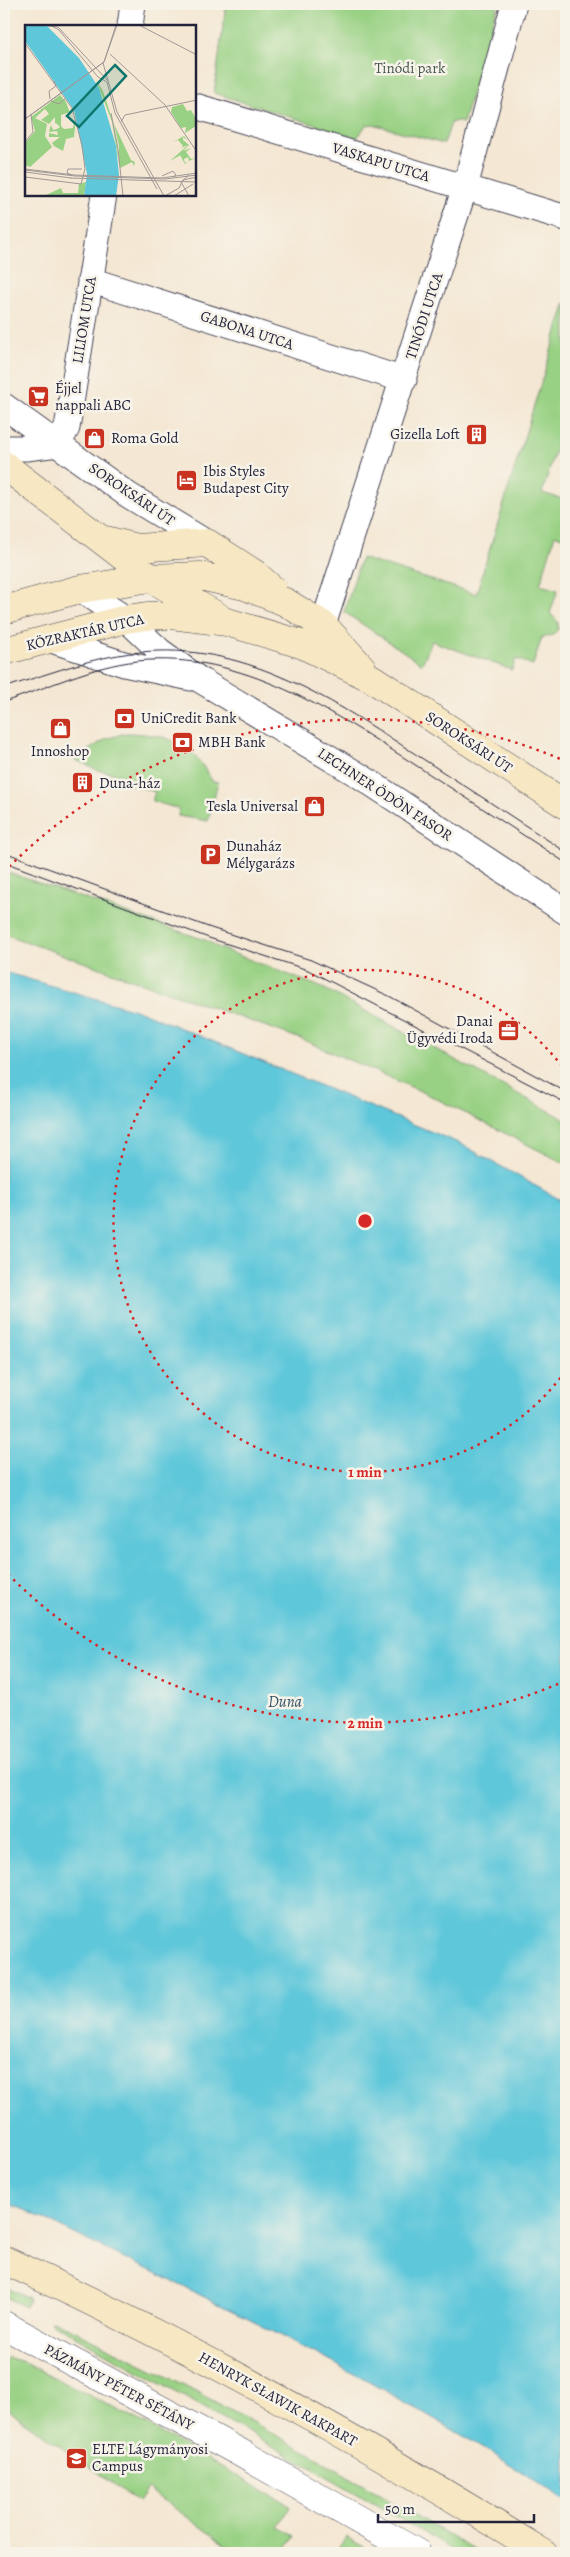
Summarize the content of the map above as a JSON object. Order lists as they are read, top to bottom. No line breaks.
{"streets":{"main road":["SOROKSÁRI ÚT","KÖZRAKTÁR UTCA","HENRYK SŁAWIK RAKPART"],"street":["VASKAPU UTCA","TINÓDI UTCA","LILIOM UTCA","GABONA UTCA","LECHNER ÖDÖN FASOR","PÁZMÁNY PÉTER SÉTÁNY"]},"crossings":[["VASKAPU UTCA","TINÓDI UTCA"],["TINÓDI UTCA","GABONA UTCA"],["TINÓDI UTCA","SOROKSÁRI ÚT"],["LILIOM UTCA","GABONA UTCA"],["LILIOM UTCA","SOROKSÁRI ÚT"],["SOROKSÁRI ÚT","KÖZRAKTÁR UTCA"],["KÖZRAKTÁR UTCA","LECHNER ÖDÖN FASOR"]],"water":["Duna"],"parks":["Tinódi park"],"places":{"supermarket":["Éjjel nappali ABC"],"building":["Gizella Loft","Duna-ház"],"shop":["Roma Gold","Innoshop","Tesla Universal"],"hotel":["Ibis Styles Budapest City"],"bank":["UniCredit Bank","MBH Bank"],"parking":["Dunaház Mélygarázs"],"office":["Danai Ügyvédi Iroda"],"school or university":["ELTE Lágymányosi Campus"]},"scale_bar":"50 m","rings":["1 min","2 min"]}
